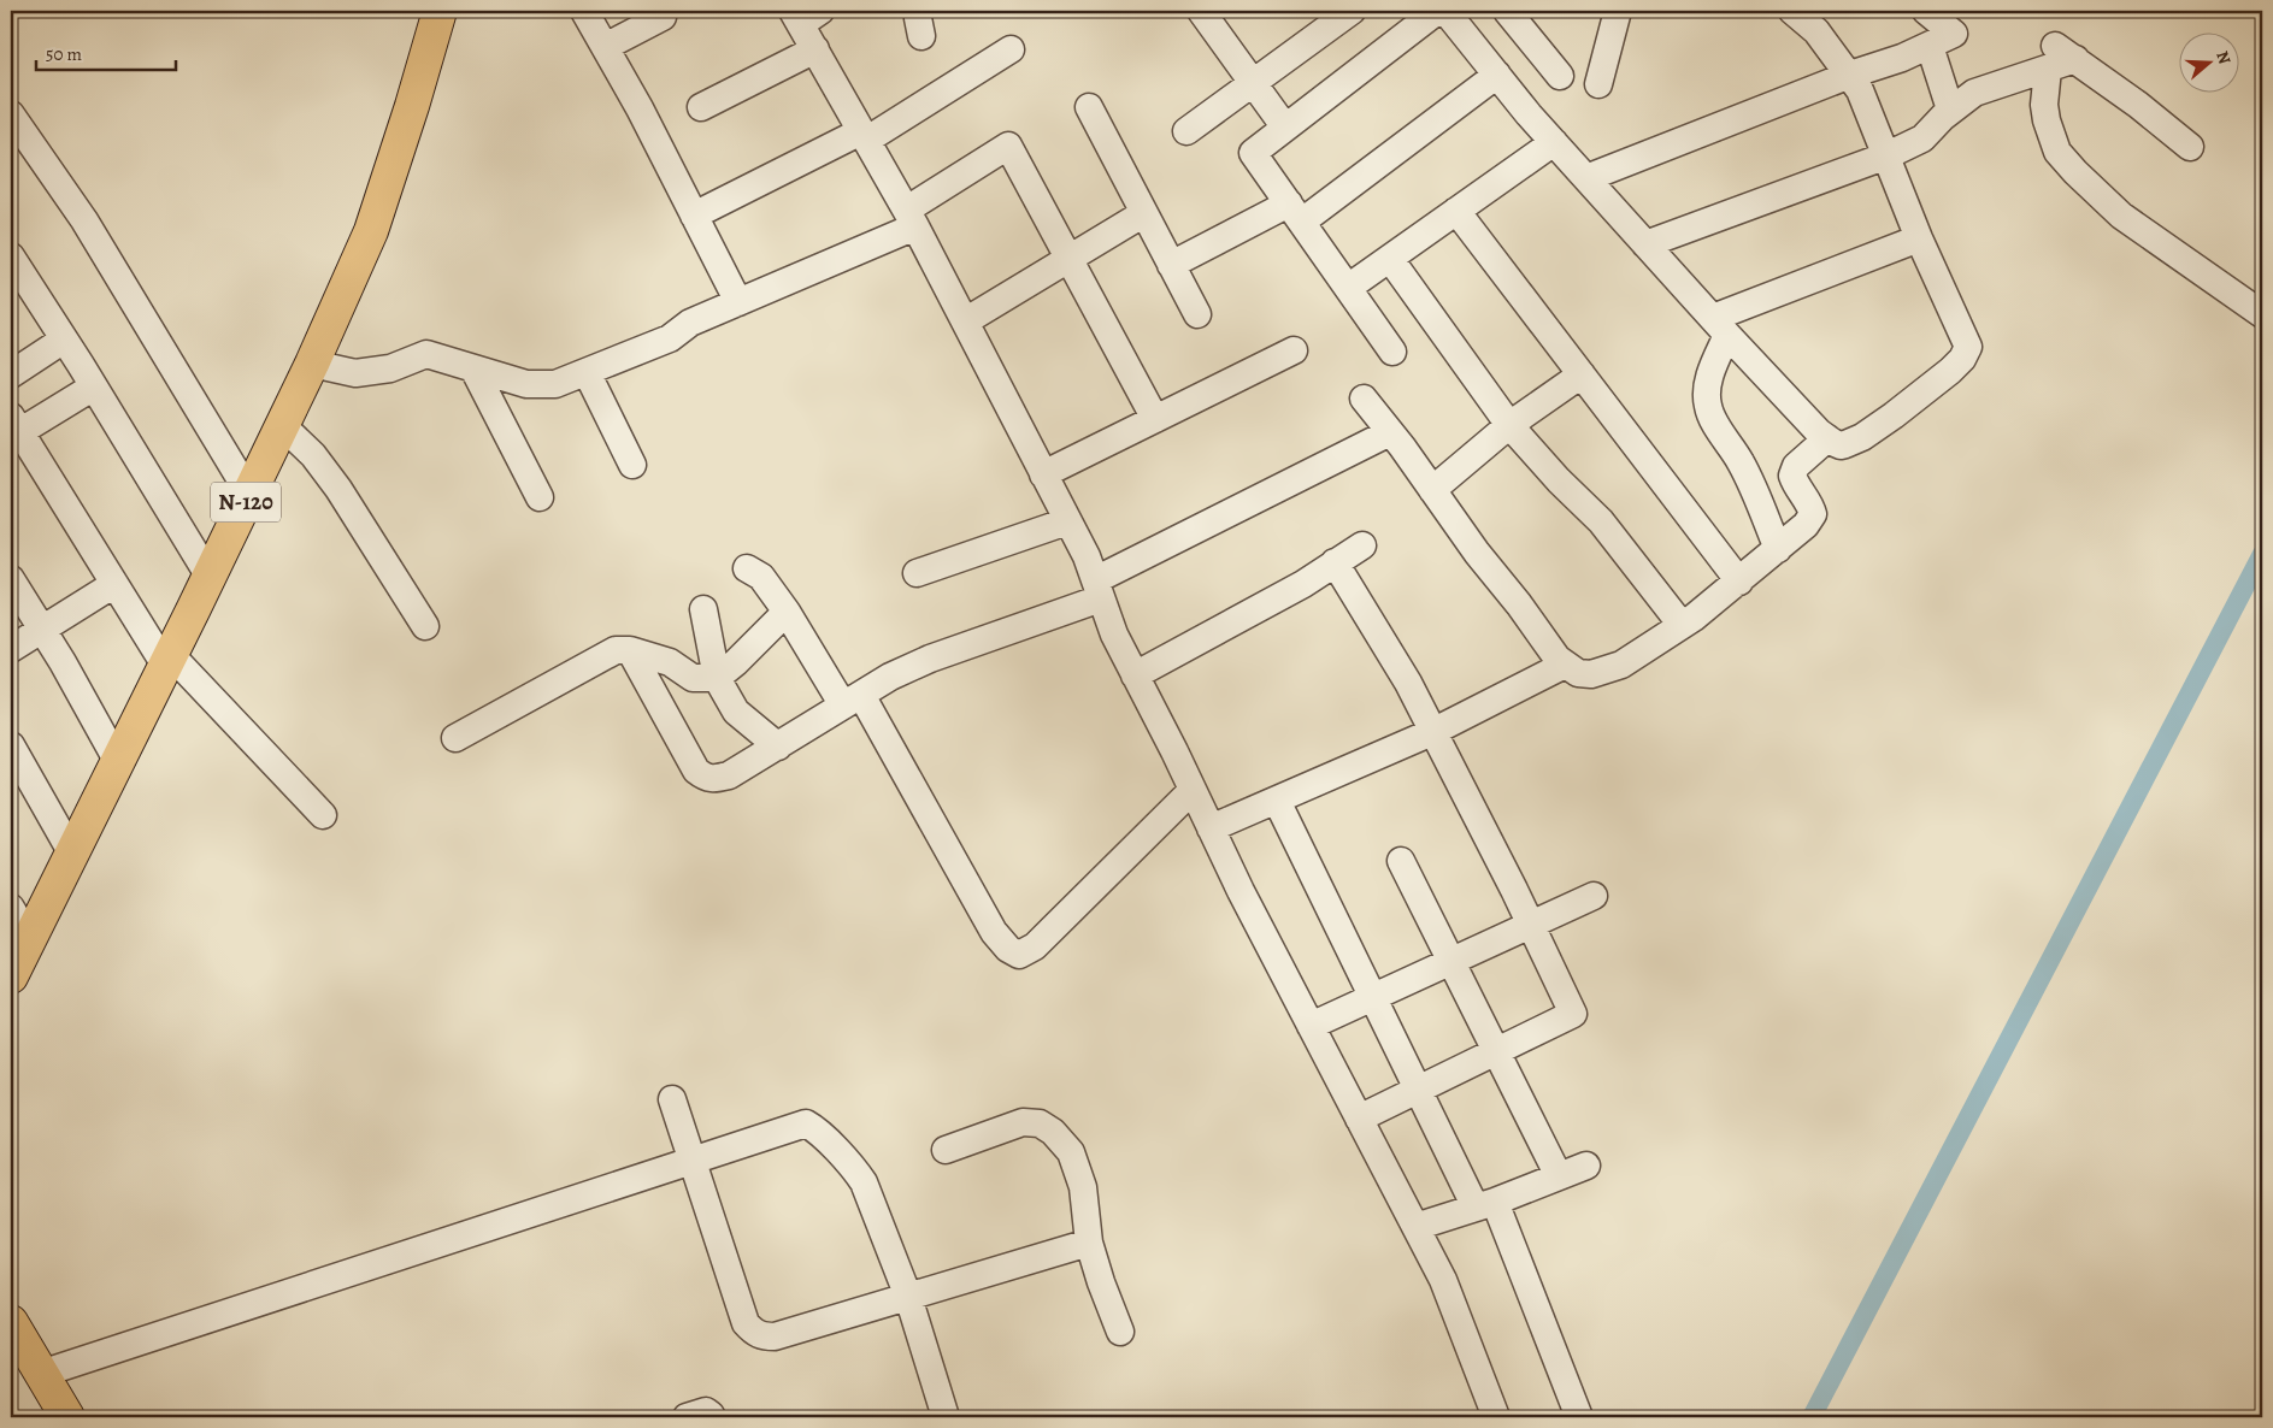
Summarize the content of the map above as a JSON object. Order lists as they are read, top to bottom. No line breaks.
{"streets":{"highway":["N-120"]},"scale_bar":"50 m","north":"right"}
